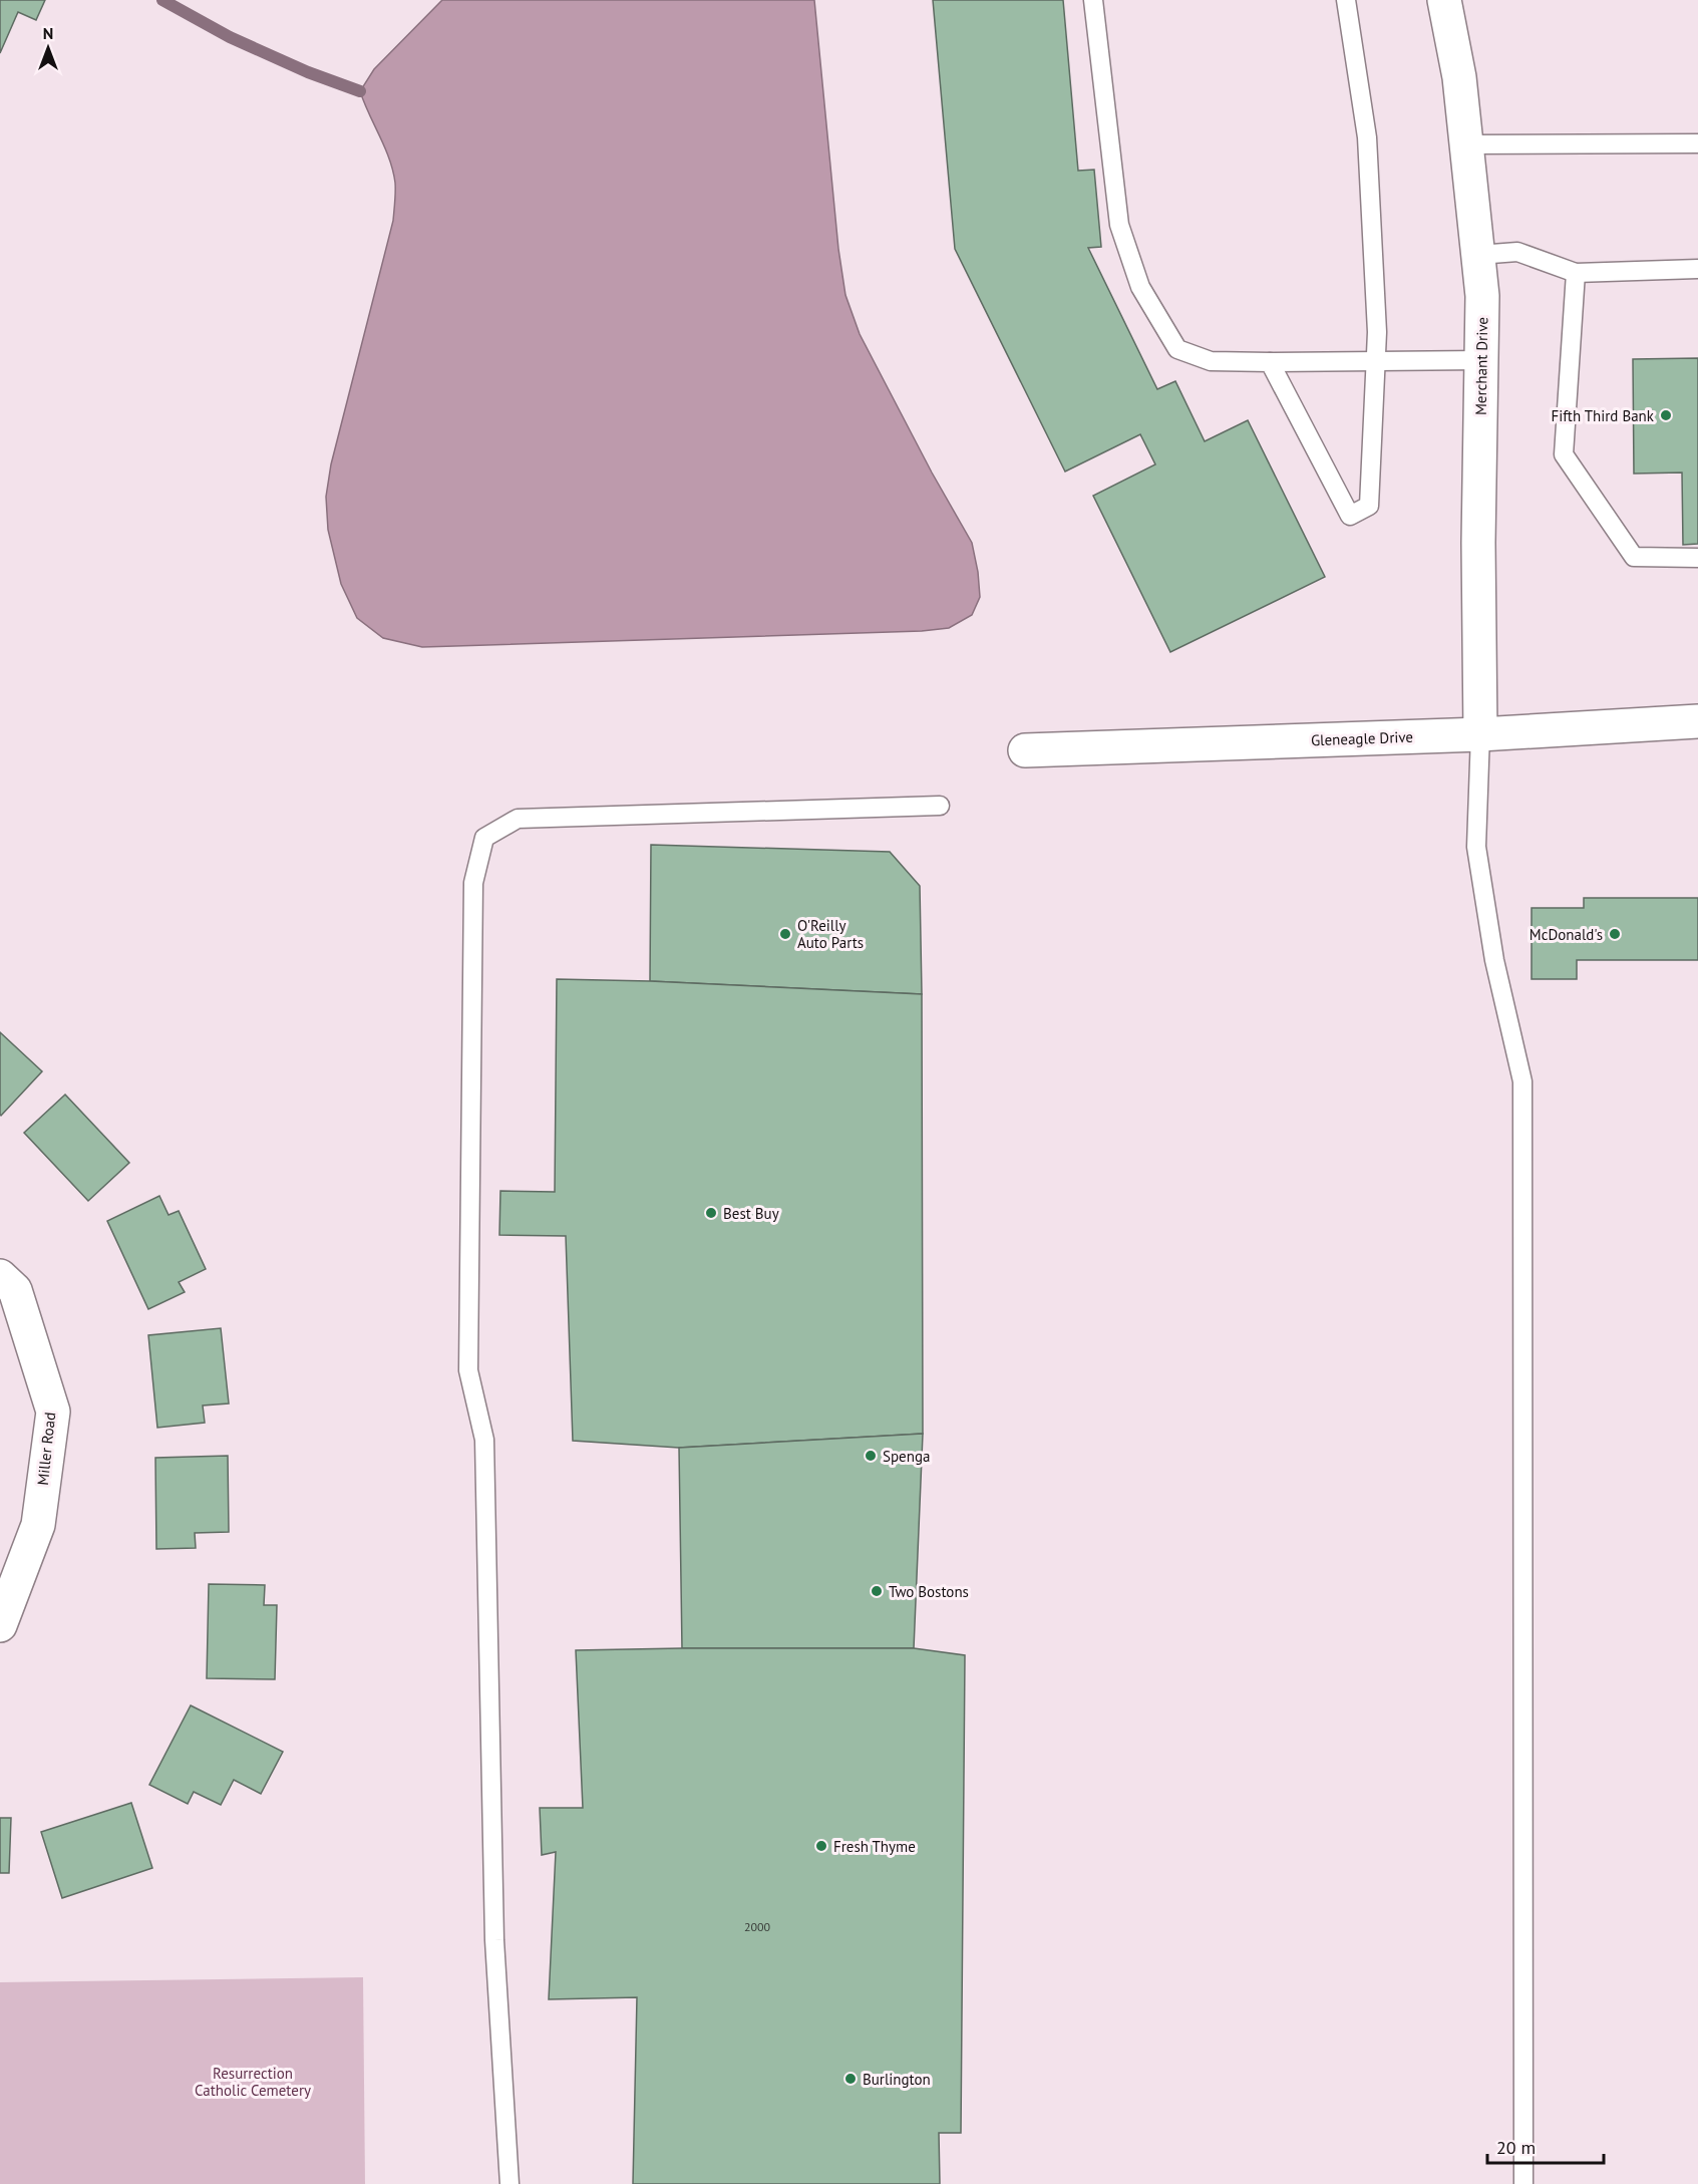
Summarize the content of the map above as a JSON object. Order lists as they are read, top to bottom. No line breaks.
{"streets":{"street":["Merchant Drive","Gleneagle Drive","Miller Road"]},"crossings":[["Merchant Drive","Gleneagle Drive"]],"parks":["Resurrection Catholic Cemetery"],"places":["Fifth Third Bank","O'Reilly Auto Parts","McDonald's","Best Buy","Spenga","Two Bostons","Fresh Thyme","Burlington"],"house_numbers":["2000"],"scale_bar":"20 m","north":"top"}
